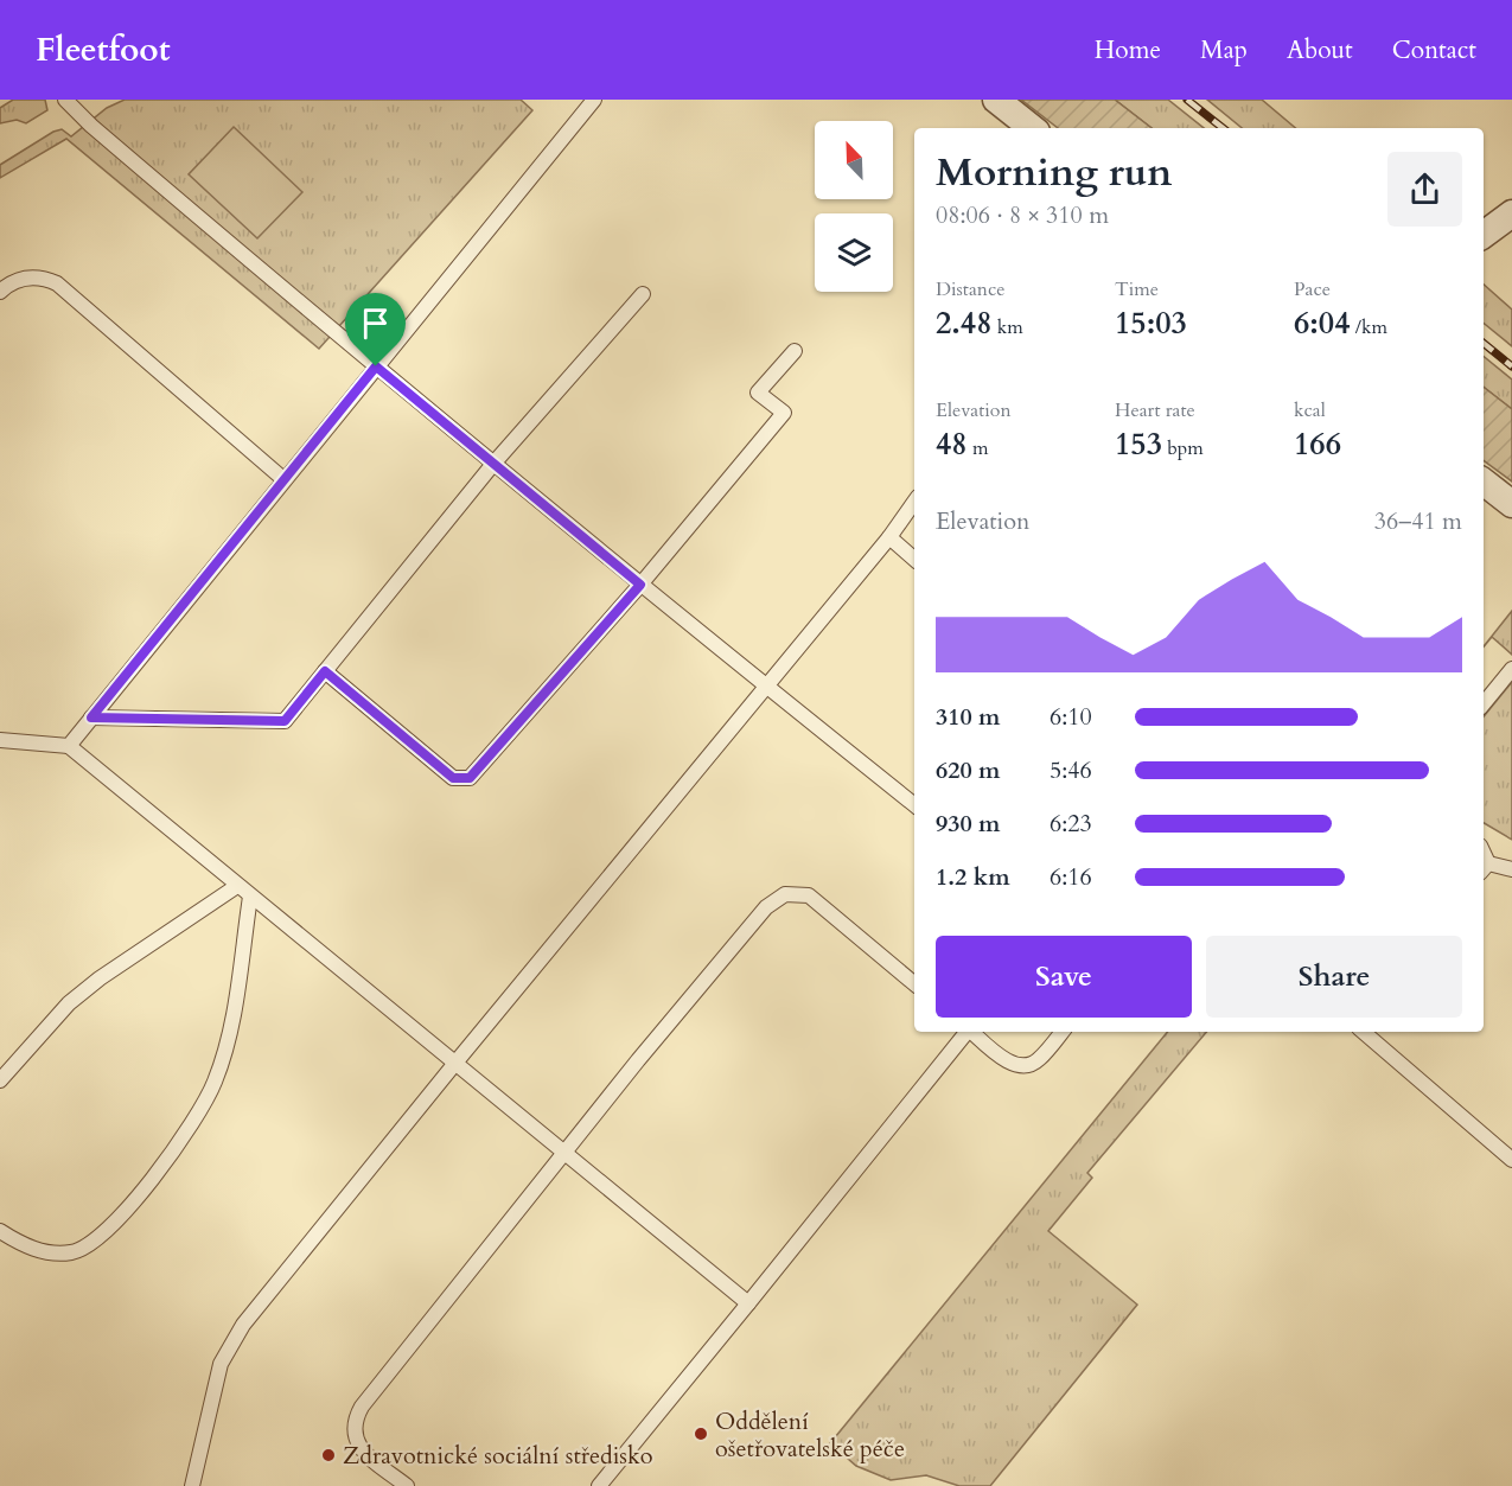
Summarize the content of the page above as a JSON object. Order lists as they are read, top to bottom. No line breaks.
{"places":["Oddělení ošetřovatelské péče","Zdravotnické sociální středisko"],"north":"top left","page":{"header":"Fleetfoot","nav":["Home","Map","About","Contact"],"heading":["Morning run","08:06 · 8 × 310 m"],"stats":[["Distance","2.48 km"],["Time","15:03"],["Pace","6:04 /km"],["Elevation","48 m"],["Heart rate","153 bpm"],["kcal","166"]],"chart":["Elevation","36–41 m"],"list":[{"name":"310 m","note":"6:10"},{"name":"620 m","note":"5:46"},{"name":"930 m","note":"6:23"},{"name":"1.2 km","note":"6:16"}],"buttons":["Save","Share"]}}
